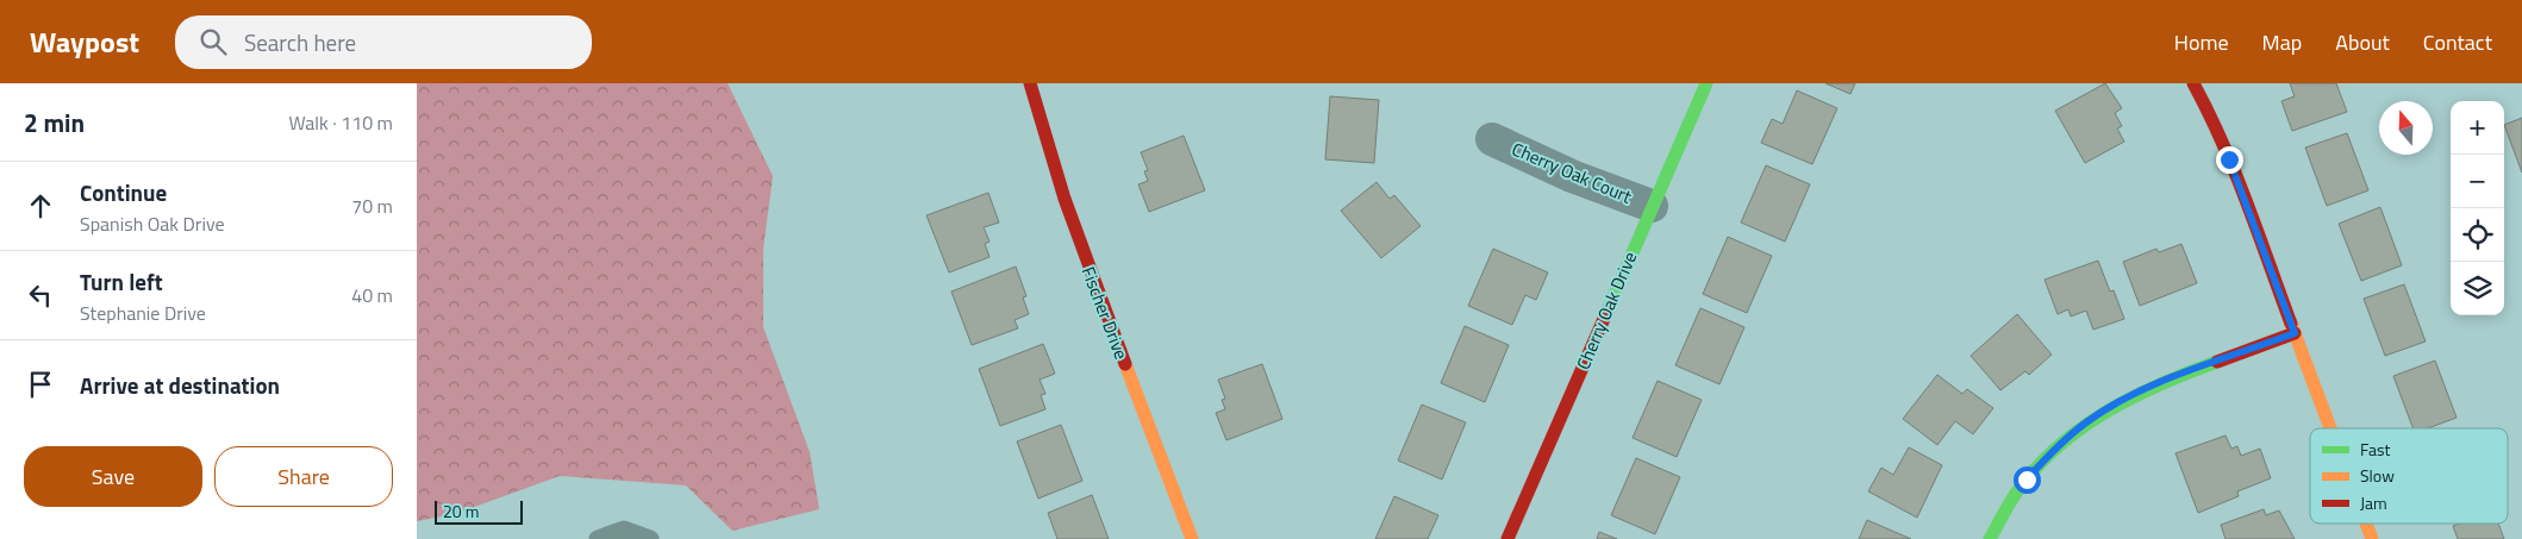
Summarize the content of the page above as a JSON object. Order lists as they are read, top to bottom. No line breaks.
{"streets":{"street":["Cherry Oak Court","Cherry Oak Drive","Fischer Drive"]},"crossings":[["Cherry Oak Court","Cherry Oak Drive"]],"legend":["Fast","Slow","Jam"],"scale_bar":"20 m","north":"top","page":{"header":"Waypost","search":"Search here","nav":["Home","Map","About","Contact"],"heading":["2 min","Walk · 110 m"],"map_buttons":["+","−"],"list":[["Continue","Spanish Oak Drive","70 m"],["Turn left","Stephanie Drive","40 m"],"Arrive at destination"],"buttons":["Save","Share"],"scale":"20 m"}}
